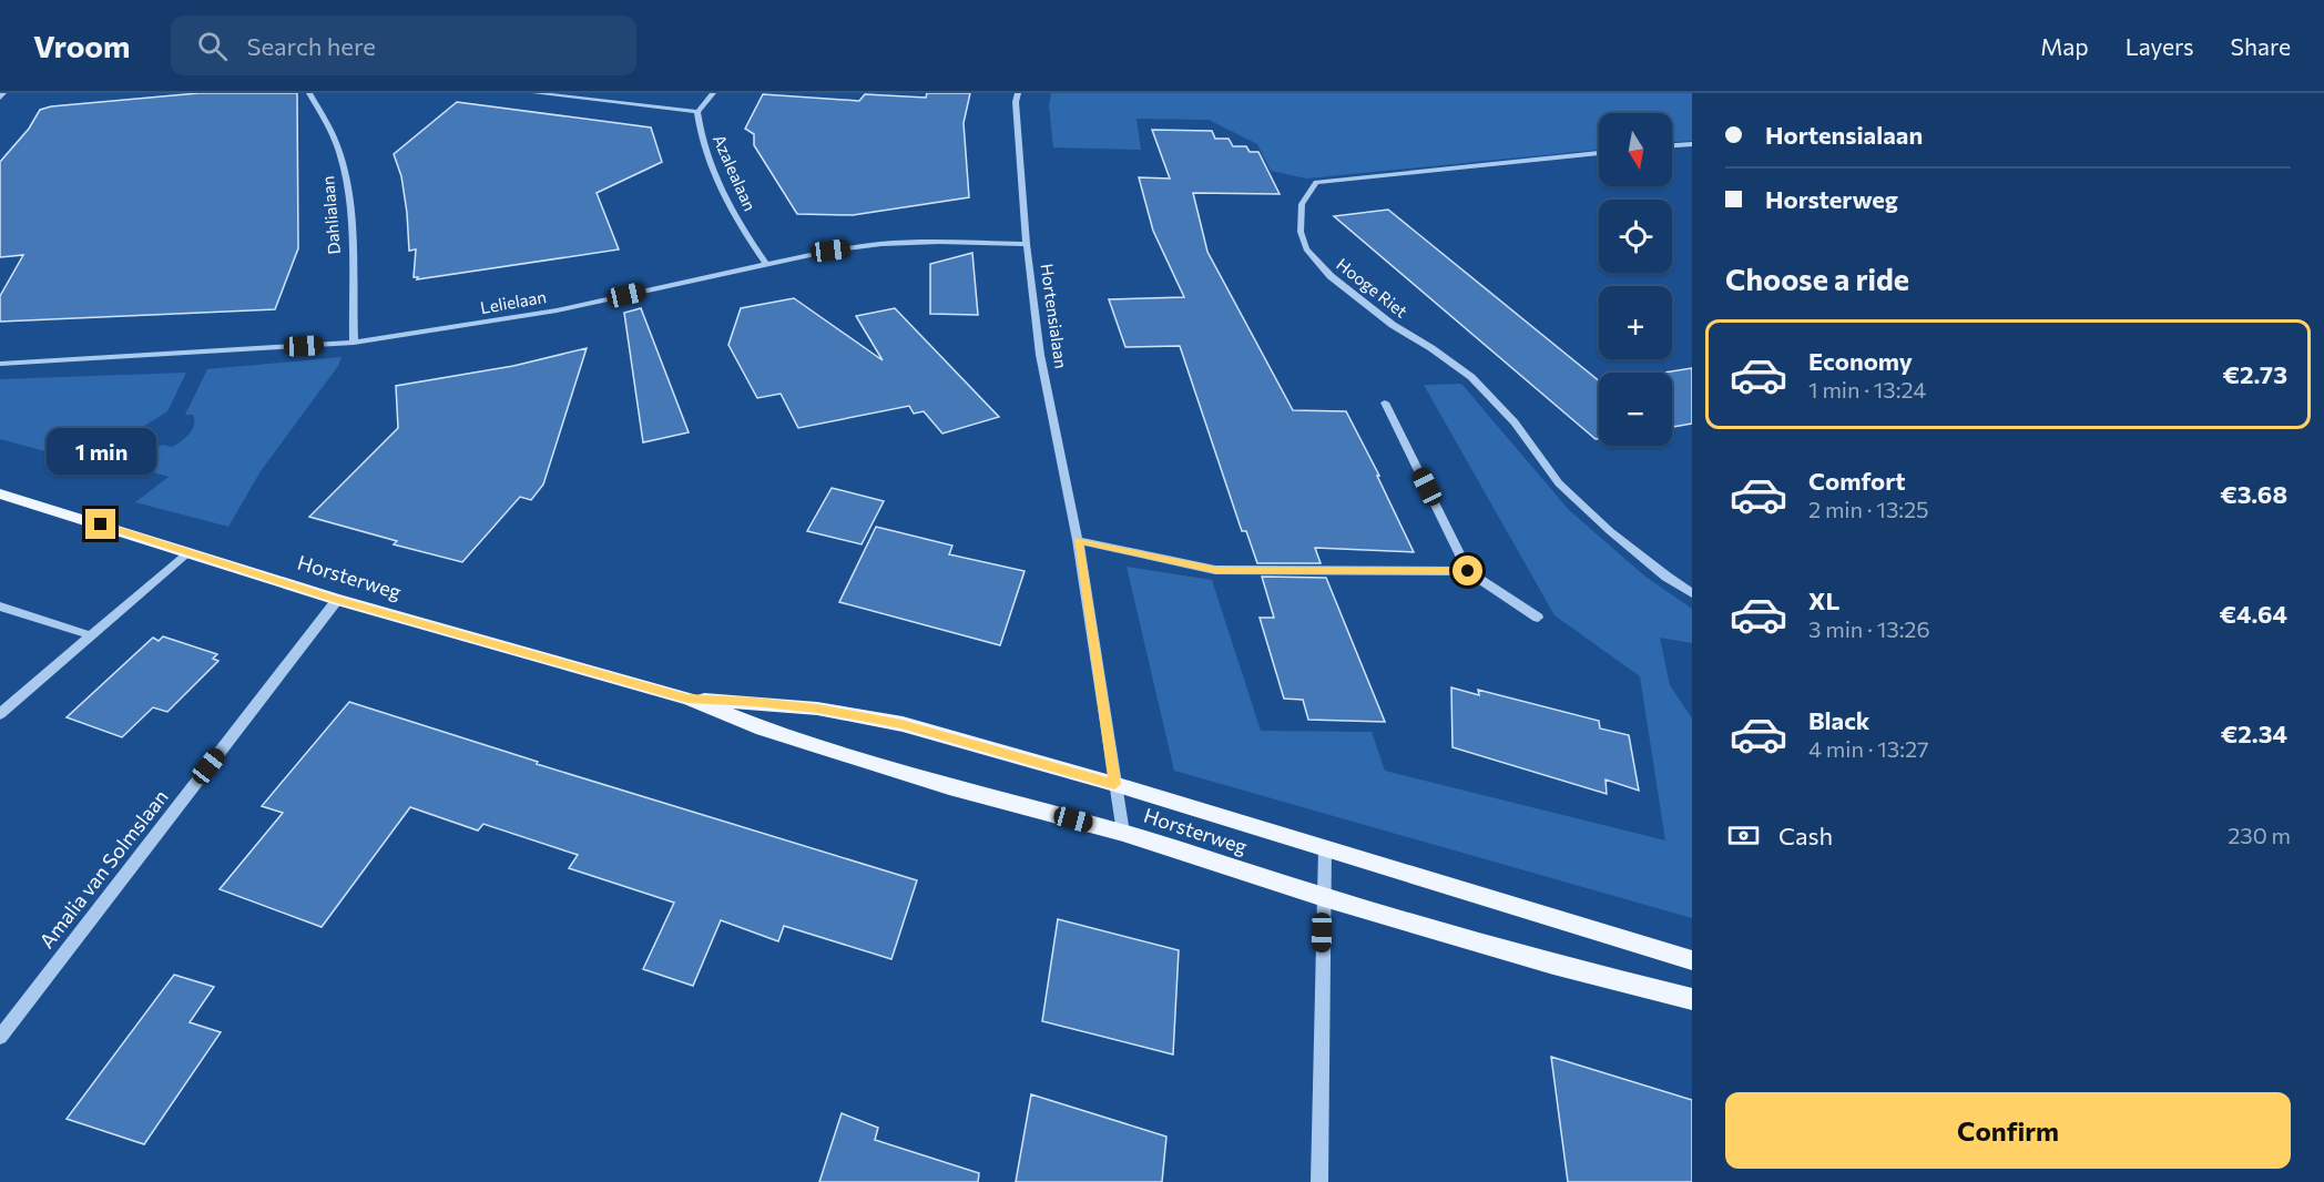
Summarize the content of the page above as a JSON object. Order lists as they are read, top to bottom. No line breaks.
{"streets":{"main road":["Horsterweg"],"street":["Azalealaan","Dahlialaan","Hooge Riet","Lelielaan","Hortensialaan","Amalia van Solmslaan"]},"crossings":[["Azalealaan","Lelielaan"],["Dahlialaan","Lelielaan"],["Lelielaan","Hortensialaan"],["Hortensialaan","Horsterweg"],["Horsterweg","Amalia van Solmslaan"]],"north":"bottom","page":{"header":"Vroom","search":"Search here","nav":["Map","Layers","Share"],"banner":["Hortensialaan","Horsterweg"],"map_buttons":["+","−"],"heading":"Choose a ride","list":[{"name":"Economy","note":"1 min · 13:24","value":"€2.73"},{"name":"Comfort","note":"2 min · 13:25","value":"€3.68"},{"name":"XL","note":"3 min · 13:26","value":"€4.64"},{"name":"Black","note":"4 min · 13:27","value":"€2.34"}],"bubble":"1 min","pay":["Cash","230 m"],"buttons":"Confirm"}}
